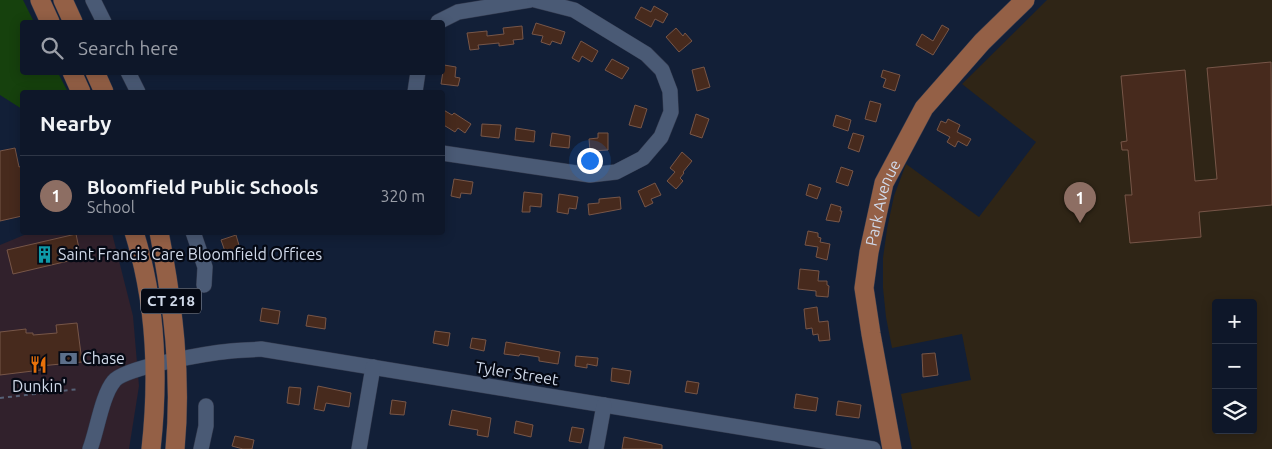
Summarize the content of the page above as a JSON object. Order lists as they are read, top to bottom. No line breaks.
{"streets":{"main road":["Park Avenue","CT 218"],"street":["Tyler Street"]},"crossings":[["Park Avenue","Tyler Street"],["CT 218","Tyler Street"]],"places":{"building":["Saint Francis Care Bloomfield Offices"],"bank":["Chase"],"restaurant":["Dunkin'"]},"page":{"search":"Search here","heading":"Nearby","list":[{"mark":"1","name":"Bloomfield Public Schools","note":"School","value":"320 m"}],"pins":"1","map_buttons":["+","−"]}}
